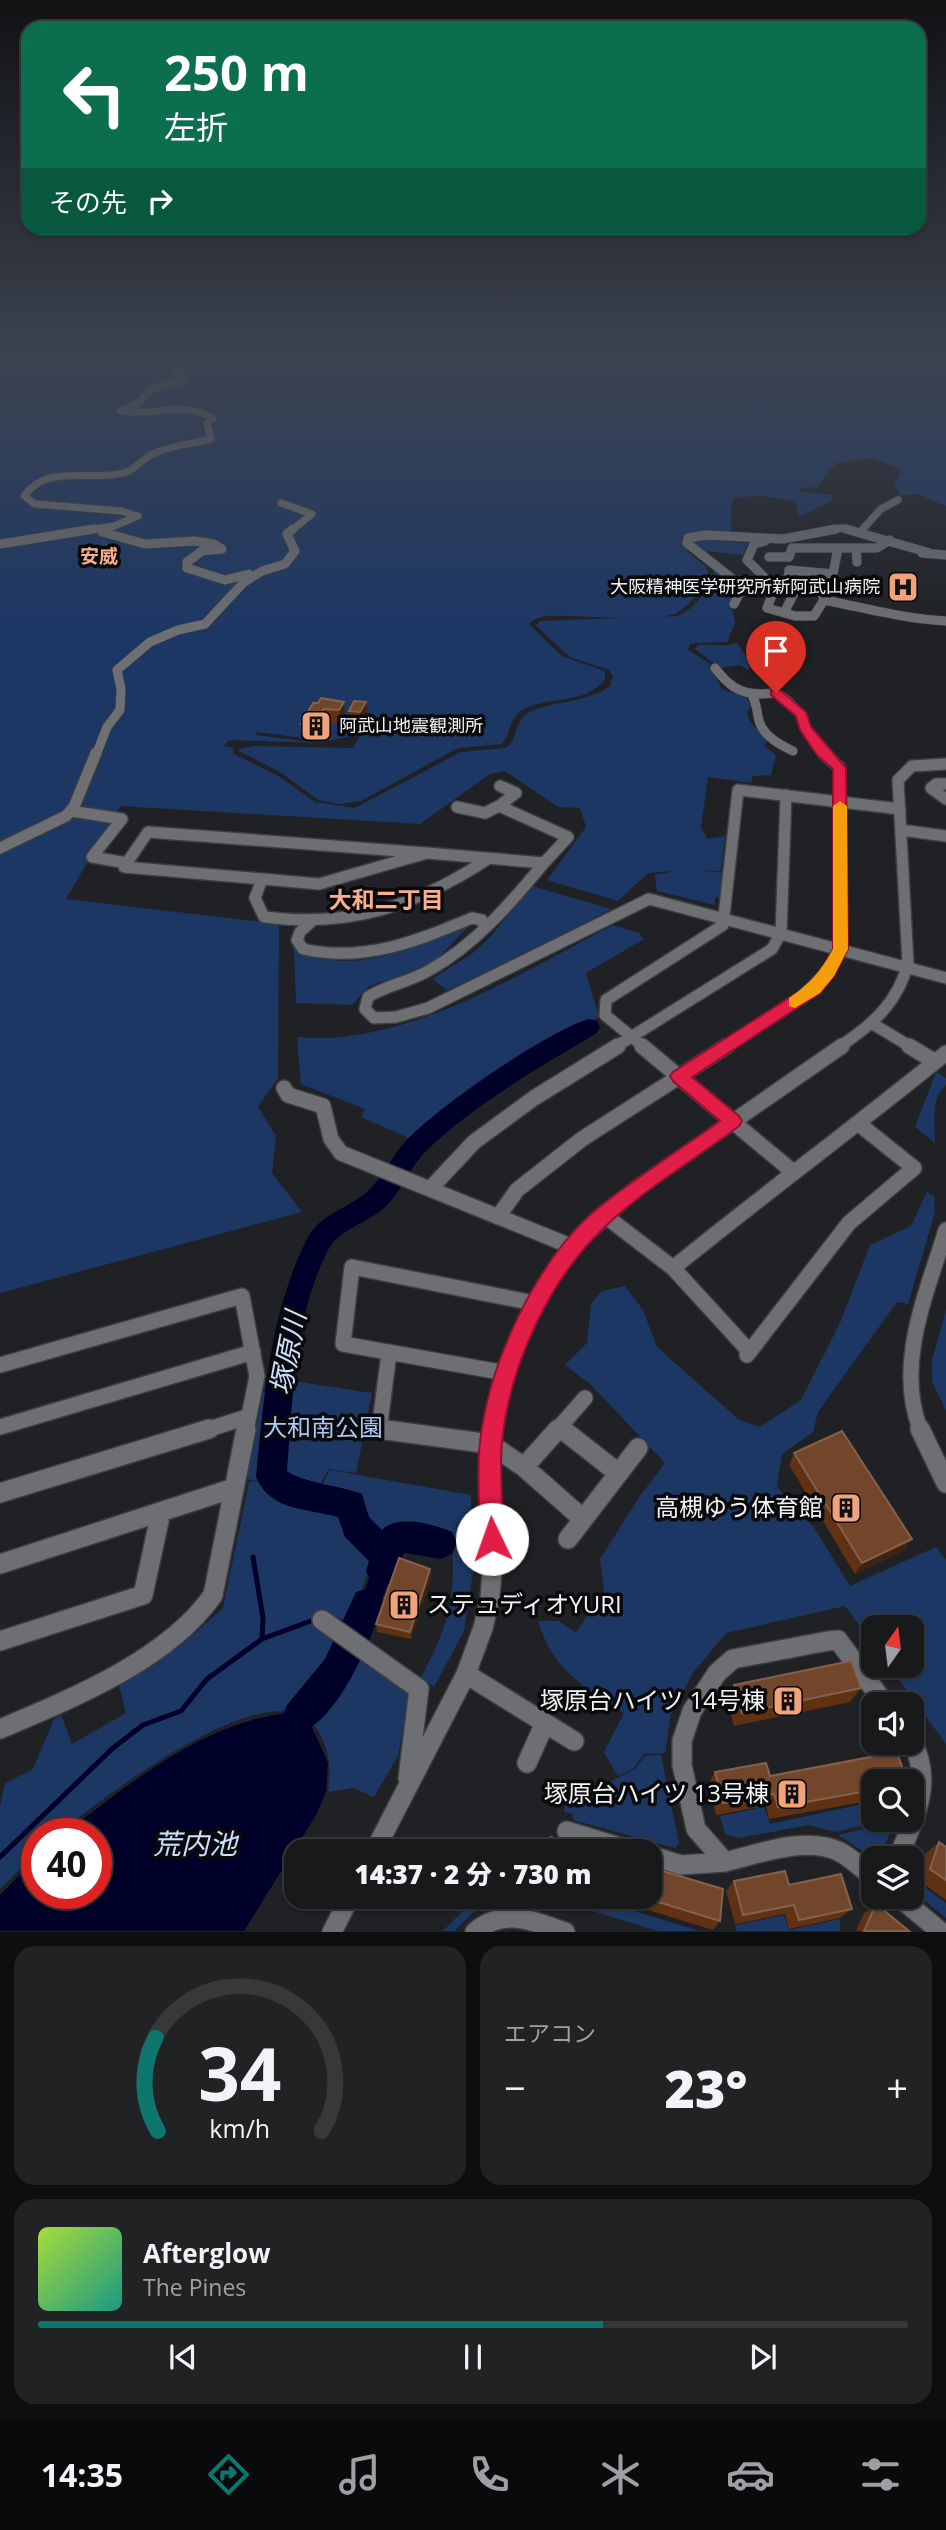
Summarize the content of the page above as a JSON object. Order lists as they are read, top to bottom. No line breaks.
{"districts":["安威","大和二丁目"],"water":["塚原川","荒内池"],"parks":["大和南公園"],"places":{"hospital":["大阪精神医学研究所新阿武山病院"],"building":["阿武山地震観測所","高槻ゆう体育館","ステュディオYURI","塚原台ハイツ 14号棟","塚原台ハイツ 13号棟"]},"north":"top","page":{"turn":["250 m","左折"],"then":"その先","limit":"40","trip":"14:37 · 2 分 · 730 m","tile":"エアコン","heat":["−","23°","+"],"song":["Afterglow","The Pines"],"tabs":"14:35","gauge":["34","km/h"]}}
